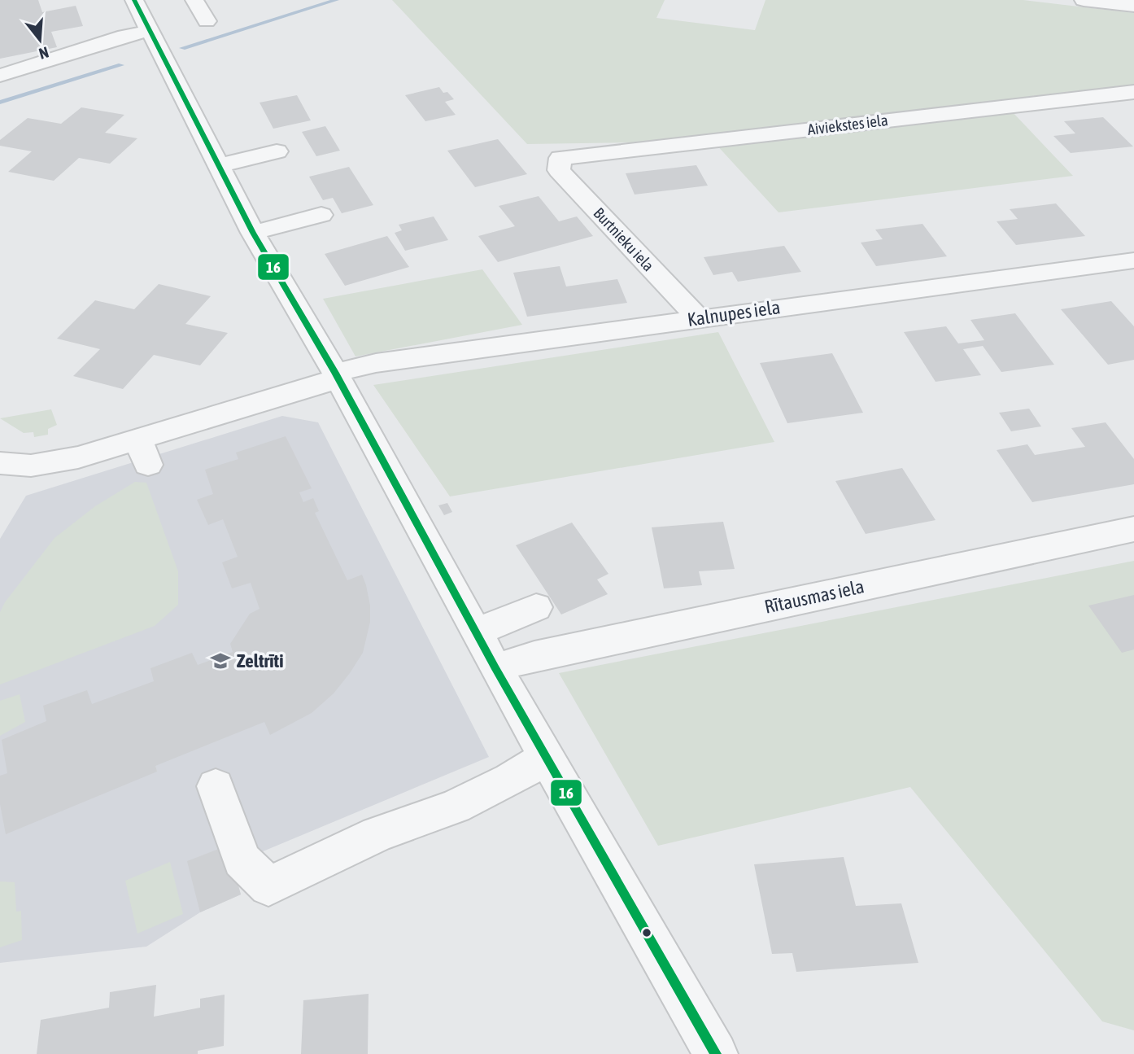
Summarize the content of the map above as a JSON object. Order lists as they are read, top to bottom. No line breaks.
{"streets":{"street":["Aiviekstes iela","Burtnieku iela","Kalnupes iela","Rītausmas iela"]},"crossings":[["Aiviekstes iela","Burtnieku iela"],["Burtnieku iela","Kalnupes iela"]],"places":{"school or university":["Zeltrīti"]},"lines":["transit line 16"],"north":"bottom"}
